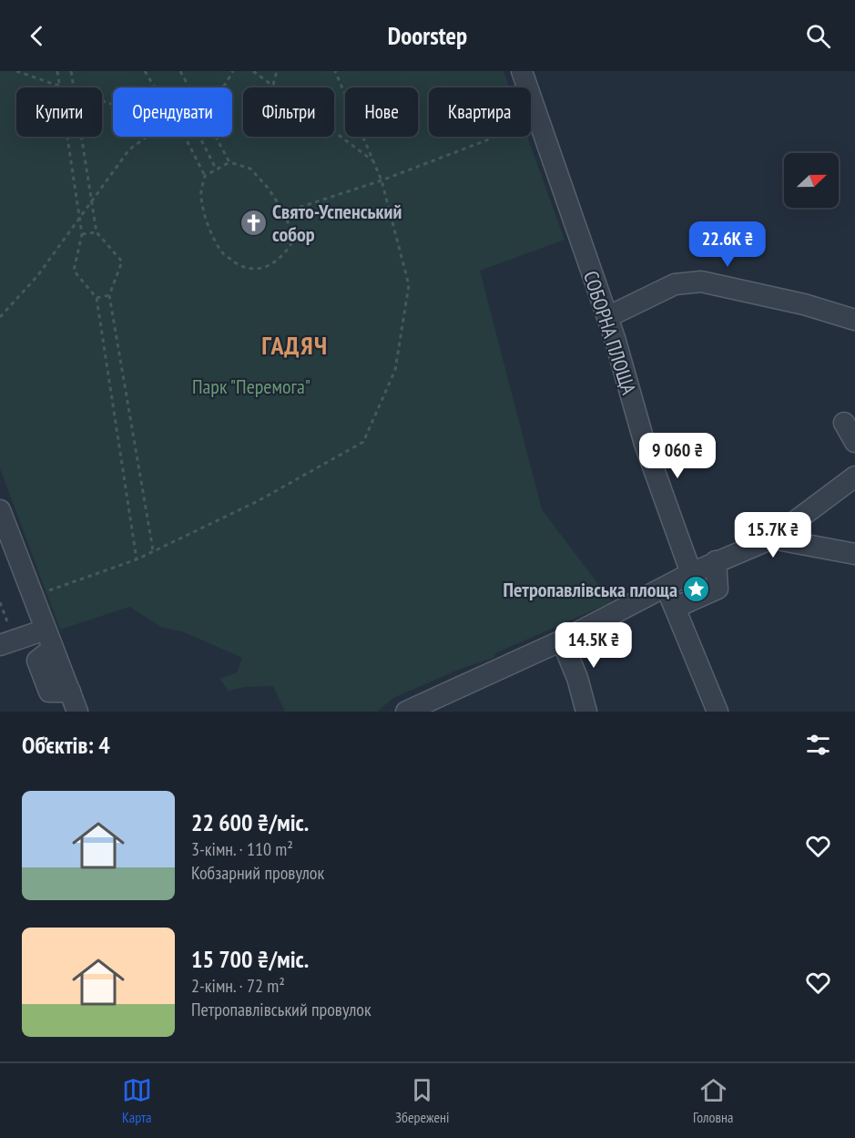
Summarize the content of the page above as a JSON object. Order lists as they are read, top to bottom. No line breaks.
{"streets":{"street":["СОБОРНА ПЛОЩА"]},"districts":["ГАДЯЧ"],"parks":["Парк \"Перемога\""],"places":{"church":["Свято-Успенський собор"],"place":["Петропавлівська площа"]},"north":"right","page":{"header":"Doorstep","chip":["Купити","Орендувати","Фільтри","Нове","Квартира"],"price":["22.6K ₴","9 060 ₴","15.7K ₴","14.5K ₴"],"heading":"Об’єктів: 4","list":[{"name":"22 600 ₴/міс.","note":"3-кімн. · 110 m² · Кобзарний провулок"},{"name":"15 700 ₴/міс.","note":"2-кімн. · 72 m² · Петропавлівський провулок"}],"tabs":["Карта","Збережені","Головна"]}}
